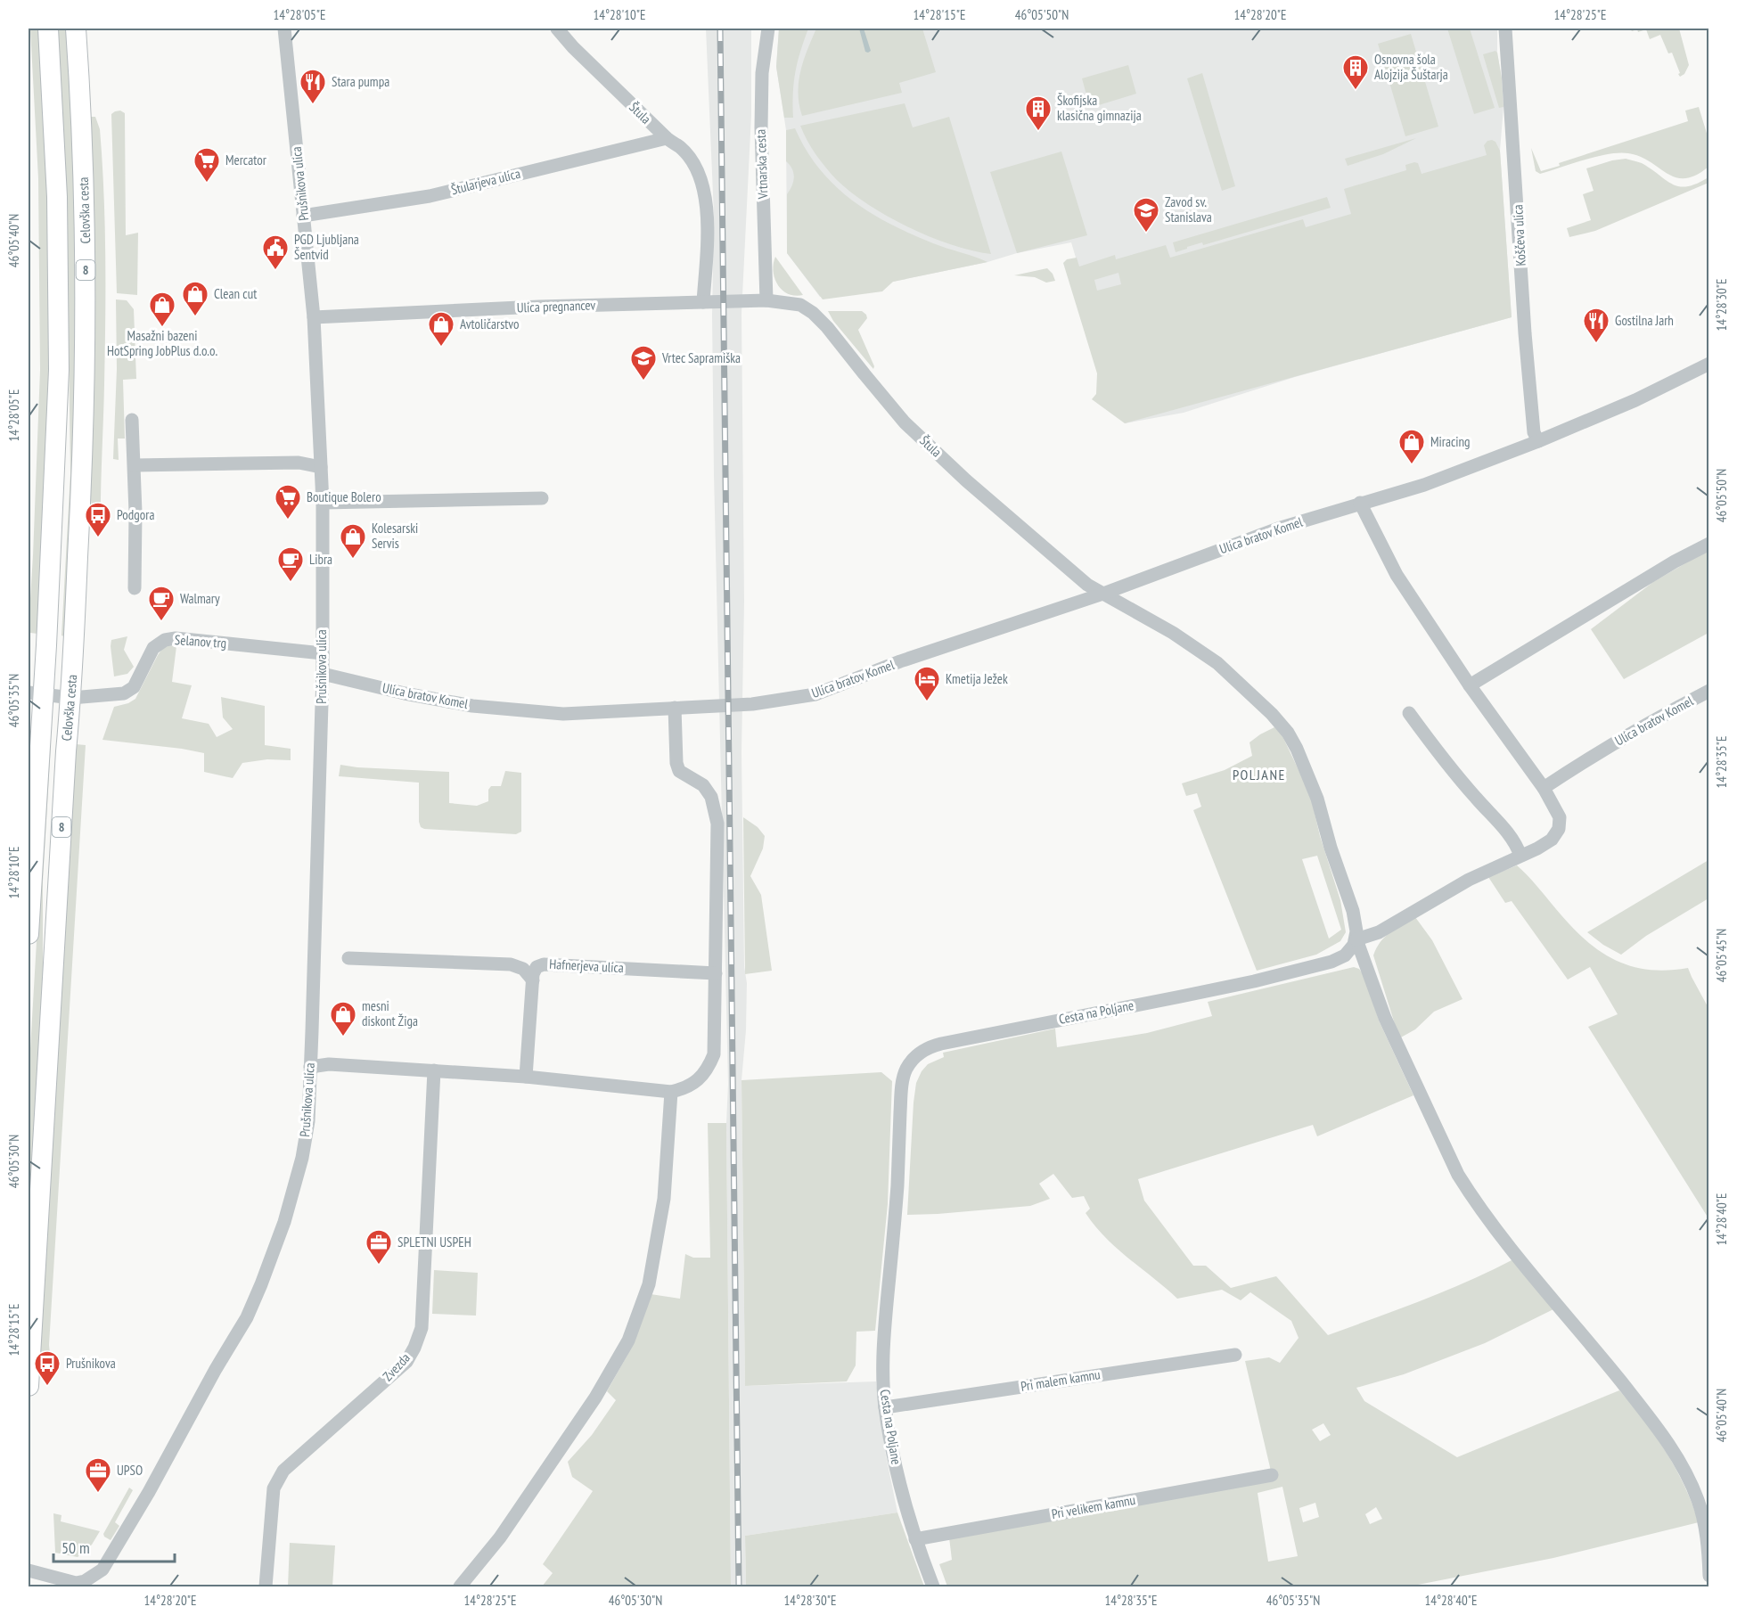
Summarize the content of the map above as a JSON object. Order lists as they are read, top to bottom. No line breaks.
{"streets":{"main road":["Celovška cesta","8"],"street":["Štula","Vrtnarska cesta","Štularjeva ulica","Prušnikova ulica","Koščeva ulica","Ulica pregnancev","Ulica bratov Komel","Selanov trg","Hafnerjeva ulica","Cesta na Poljane","Zvezda","Pri malem kamnu","Pri velikem kamnu"]},"crossings":[["Štula","Vrtnarska cesta"],["Štula","Štularjeva ulica"],["Štula","Ulica pregnancev"],["Štula","Ulica bratov Komel"],["Vrtnarska cesta","Ulica pregnancev"],["Štularjeva ulica","Prušnikova ulica"],["Prušnikova ulica","Ulica pregnancev"],["Prušnikova ulica","Ulica bratov Komel"],["Prušnikova ulica","Selanov trg"],["Celovška cesta","Selanov trg"],["Koščeva ulica","Ulica bratov Komel"],["Cesta na Poljane","Pri malem kamnu"],["Cesta na Poljane","Pri velikem kamnu"]],"districts":["POLJANE"],"places":{"building":["Osnovna šola Alojzija Šuštarja","Škofijska klasična gimnazija"],"restaurant":["Stara pumpa","Gostilna Jarh"],"supermarket":["Mercator","Boutique Bolero"],"school or university":["Zavod sv. Stanislava","Vrtec Sapramiška"],"public building":["PGD Ljubljana Šentvid"],"shop":["Clean cut","Masažni bazeni HotSpring JobPlus d.o.o.","Avtoličarstvo","Miracing","Kolesarski Servis","mesni diskont Žiga"],"bus stop":["Podgora","Prušnikova"],"cafe":["Libra","Walmary"],"hotel":["Kmetija Ježek"],"office":["SPLETNI USPEH","UPSO"]},"scale_bar":"50 m","coordinates":["14°28'05\"E","14°28'10\"E","14°28'15\"E","46°05'50\"N","14°28'20\"E","14°28'25\"E","46°05'40\"N","14°28'30\"E","46°05'35\"N","14°28'35\"E","46°05'45\"N","46°05'30\"N","14°28'40\"E"]}
